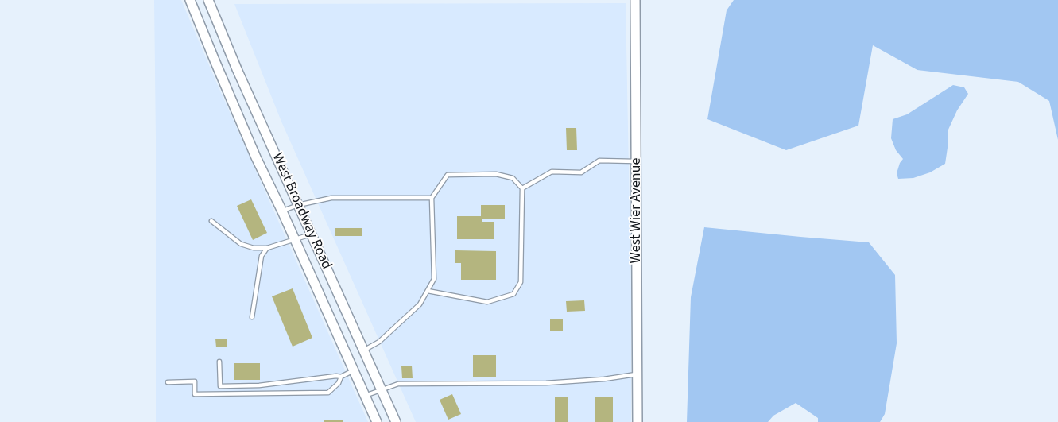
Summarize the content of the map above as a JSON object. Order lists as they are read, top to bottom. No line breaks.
{"streets":{"main road":["West Wier Avenue","West Broadway Road"]}}
